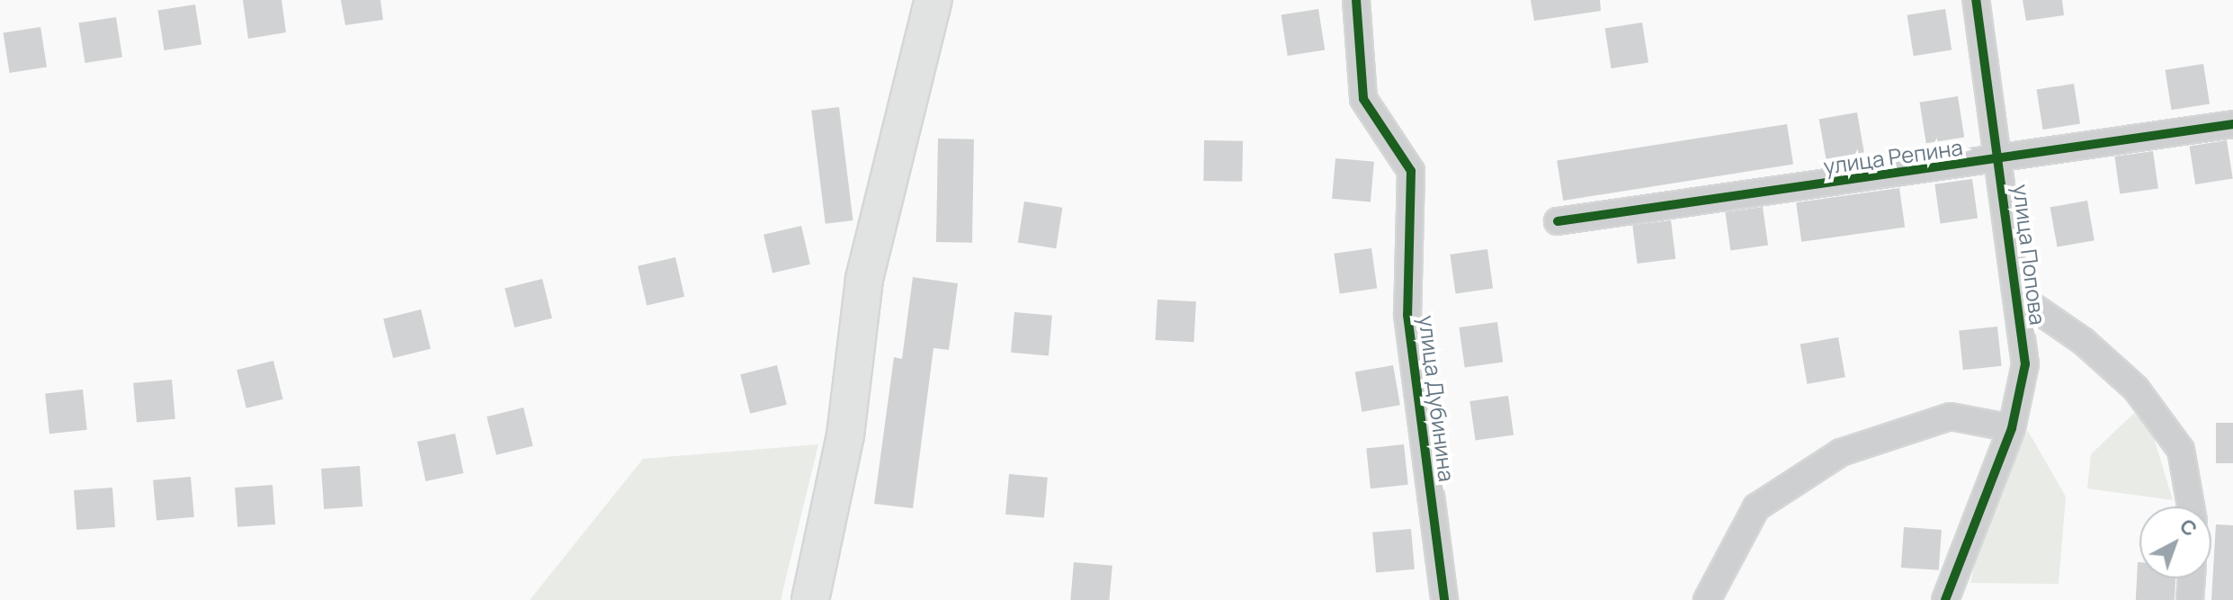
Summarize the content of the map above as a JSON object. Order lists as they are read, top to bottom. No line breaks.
{"streets":{"street":["улица Репина","улица Попова","улица Дубинина"]},"crossings":[["улица Репина","улица Попова"]],"north":"top right"}
